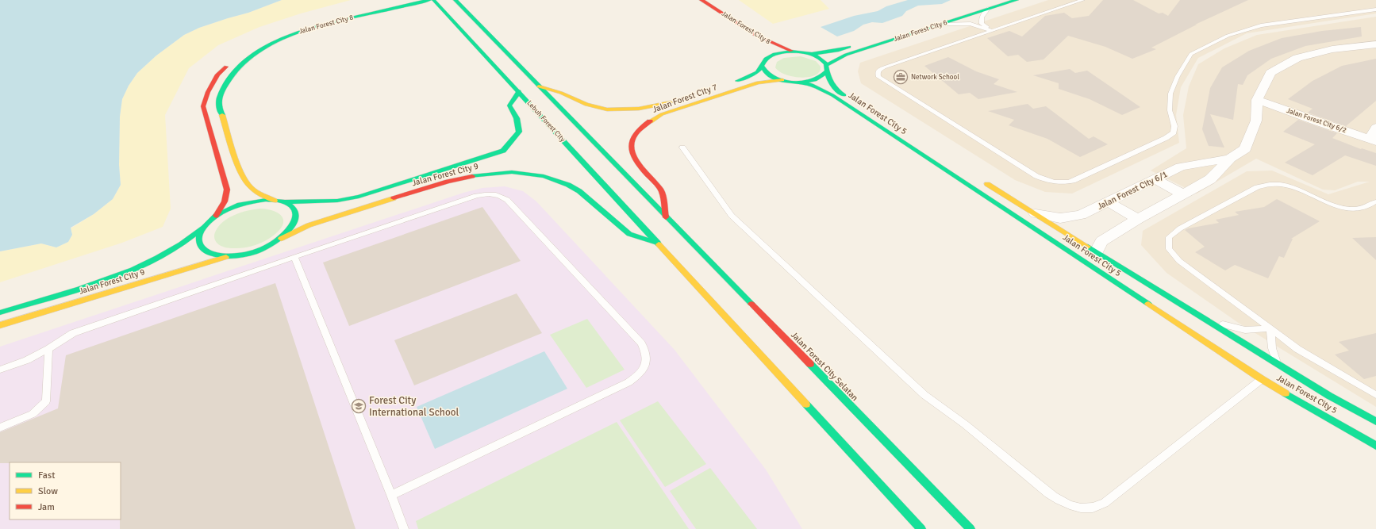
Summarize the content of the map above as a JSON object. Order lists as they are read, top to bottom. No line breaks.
{"streets":{"street":["Jalan Forest City 8","Jalan Forest City 6","Jalan Forest City 7","Jalan Forest City 5","Jalan Forest City 6/2","Lebuh Forest City","Jalan Forest City 9","Jalan Forest City 6/1","Jalan Forest City Selatan"]},"crossings":[["Jalan Forest City 8","Jalan Forest City 7"],["Jalan Forest City 8","Jalan Forest City 9"],["Jalan Forest City 6","Jalan Forest City 5"],["Jalan Forest City 7","Jalan Forest City Selatan"],["Jalan Forest City 5","Jalan Forest City 6/1"],["Jalan Forest City 6/2","Jalan Forest City 6/1"],["Lebuh Forest City","Jalan Forest City 9"]],"places":{"office":["Network School"],"school or university":["Forest City International School"]},"legend":["Fast","Slow","Jam"]}
